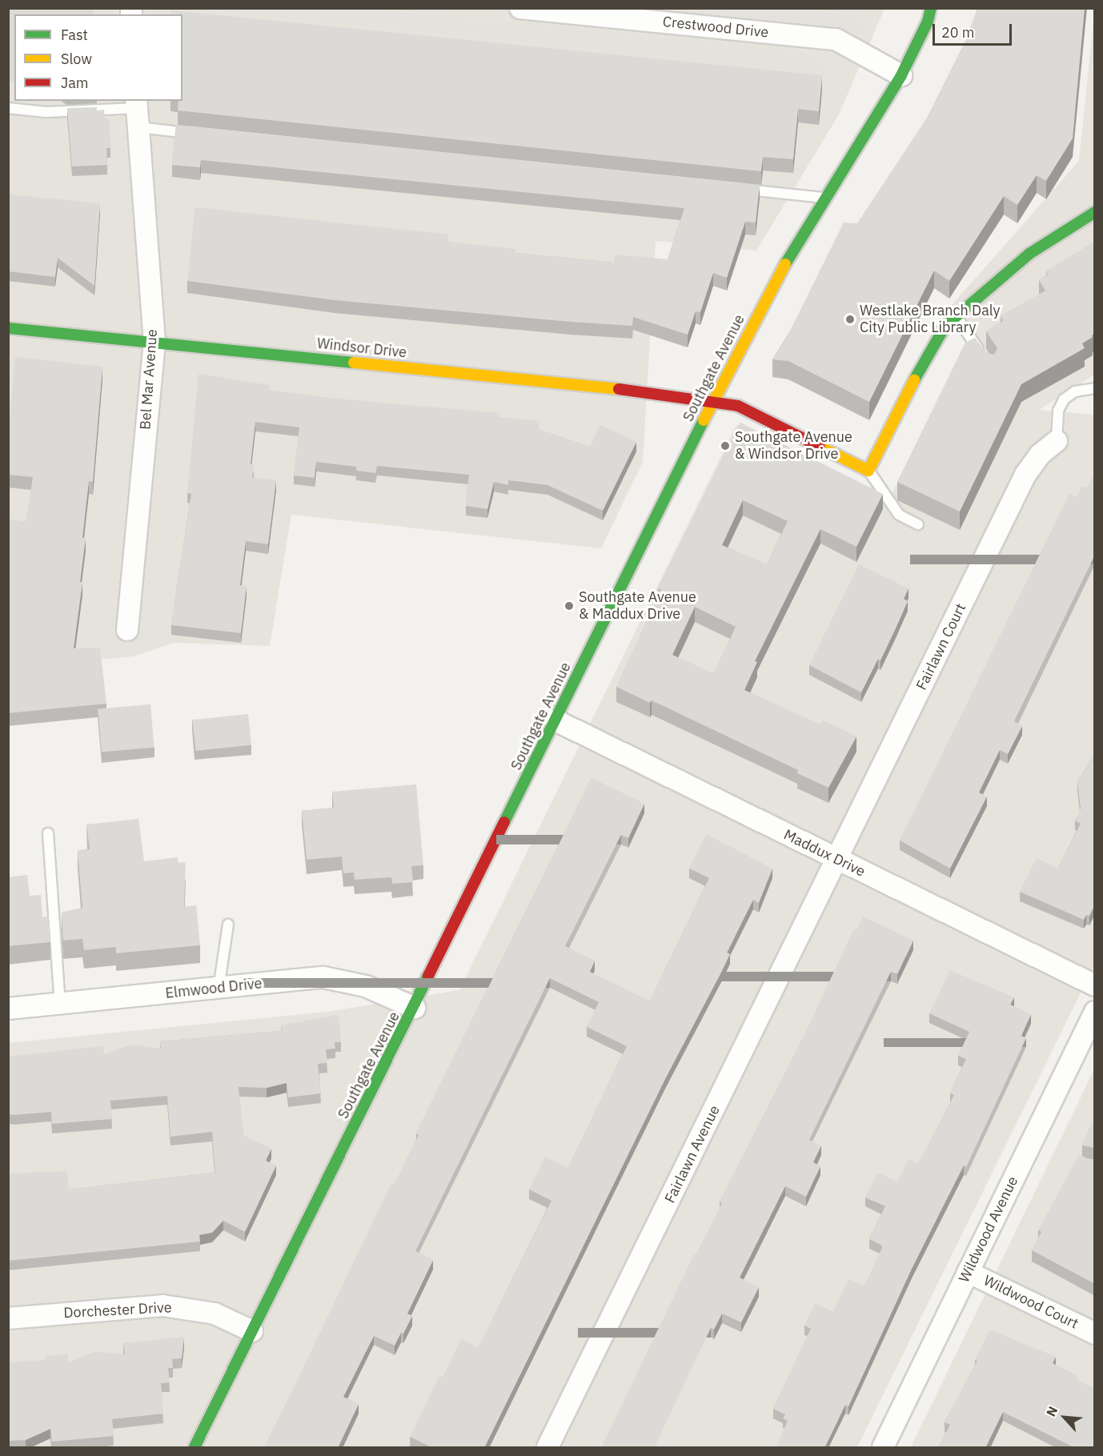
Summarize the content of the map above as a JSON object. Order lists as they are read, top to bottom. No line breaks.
{"streets":{"street":["Crestwood Drive","Windsor Drive","Southgate Avenue","Bel Mar Avenue","Fairlawn Court","Maddux Drive","Elmwood Drive","Fairlawn Avenue","Wildwood Avenue","Wildwood Court","Dorchester Drive"]},"crossings":[["Crestwood Drive","Southgate Avenue"],["Windsor Drive","Southgate Avenue"],["Windsor Drive","Bel Mar Avenue"],["Southgate Avenue","Maddux Drive"],["Southgate Avenue","Elmwood Drive"],["Southgate Avenue","Dorchester Drive"],["Fairlawn Court","Maddux Drive"],["Fairlawn Court","Fairlawn Avenue"],["Maddux Drive","Fairlawn Avenue"],["Wildwood Avenue","Wildwood Court"]],"places":["Westlake Branch Daly City Public Library","Southgate Avenue & Windsor Drive","Southgate Avenue & Maddux Drive"],"legend":["Fast","Slow","Jam"],"scale_bar":"20 m","north":"top left"}
